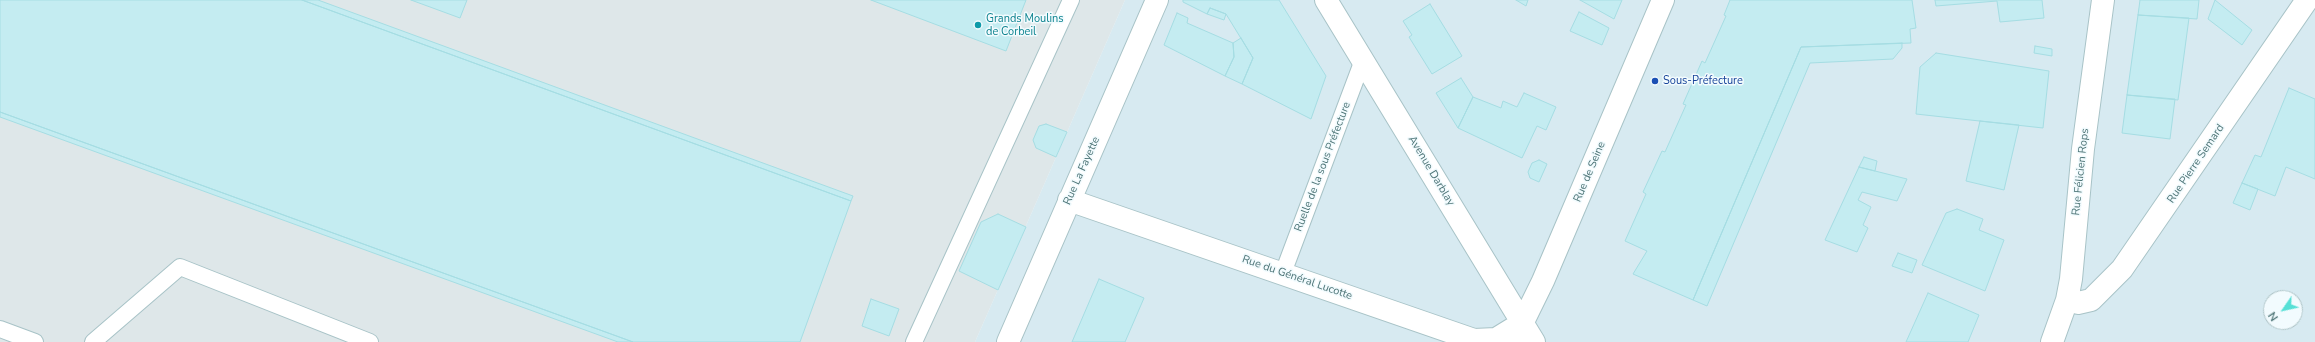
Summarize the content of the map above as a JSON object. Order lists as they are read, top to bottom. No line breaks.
{"streets":{"street":["Rue Pierre Semard","Rue La Fayette","Avenue Darblay","Rue de Seine","Rue Félicien Rops","Rue du Général Lucotte"],"lane":["Ruelle de la sous Préfecture"]},"crossings":[["Rue Pierre Semard","Rue Félicien Rops"],["Ruelle de la sous Préfecture","Avenue Darblay"],["Ruelle de la sous Préfecture","Rue du Général Lucotte"],["Rue La Fayette","Rue du Général Lucotte"],["Avenue Darblay","Rue de Seine"],["Avenue Darblay","Rue du Général Lucotte"],["Rue de Seine","Rue du Général Lucotte"]],"places":["Grands Moulins de Corbeil","Sous-Préfecture"],"north":"bottom left"}
